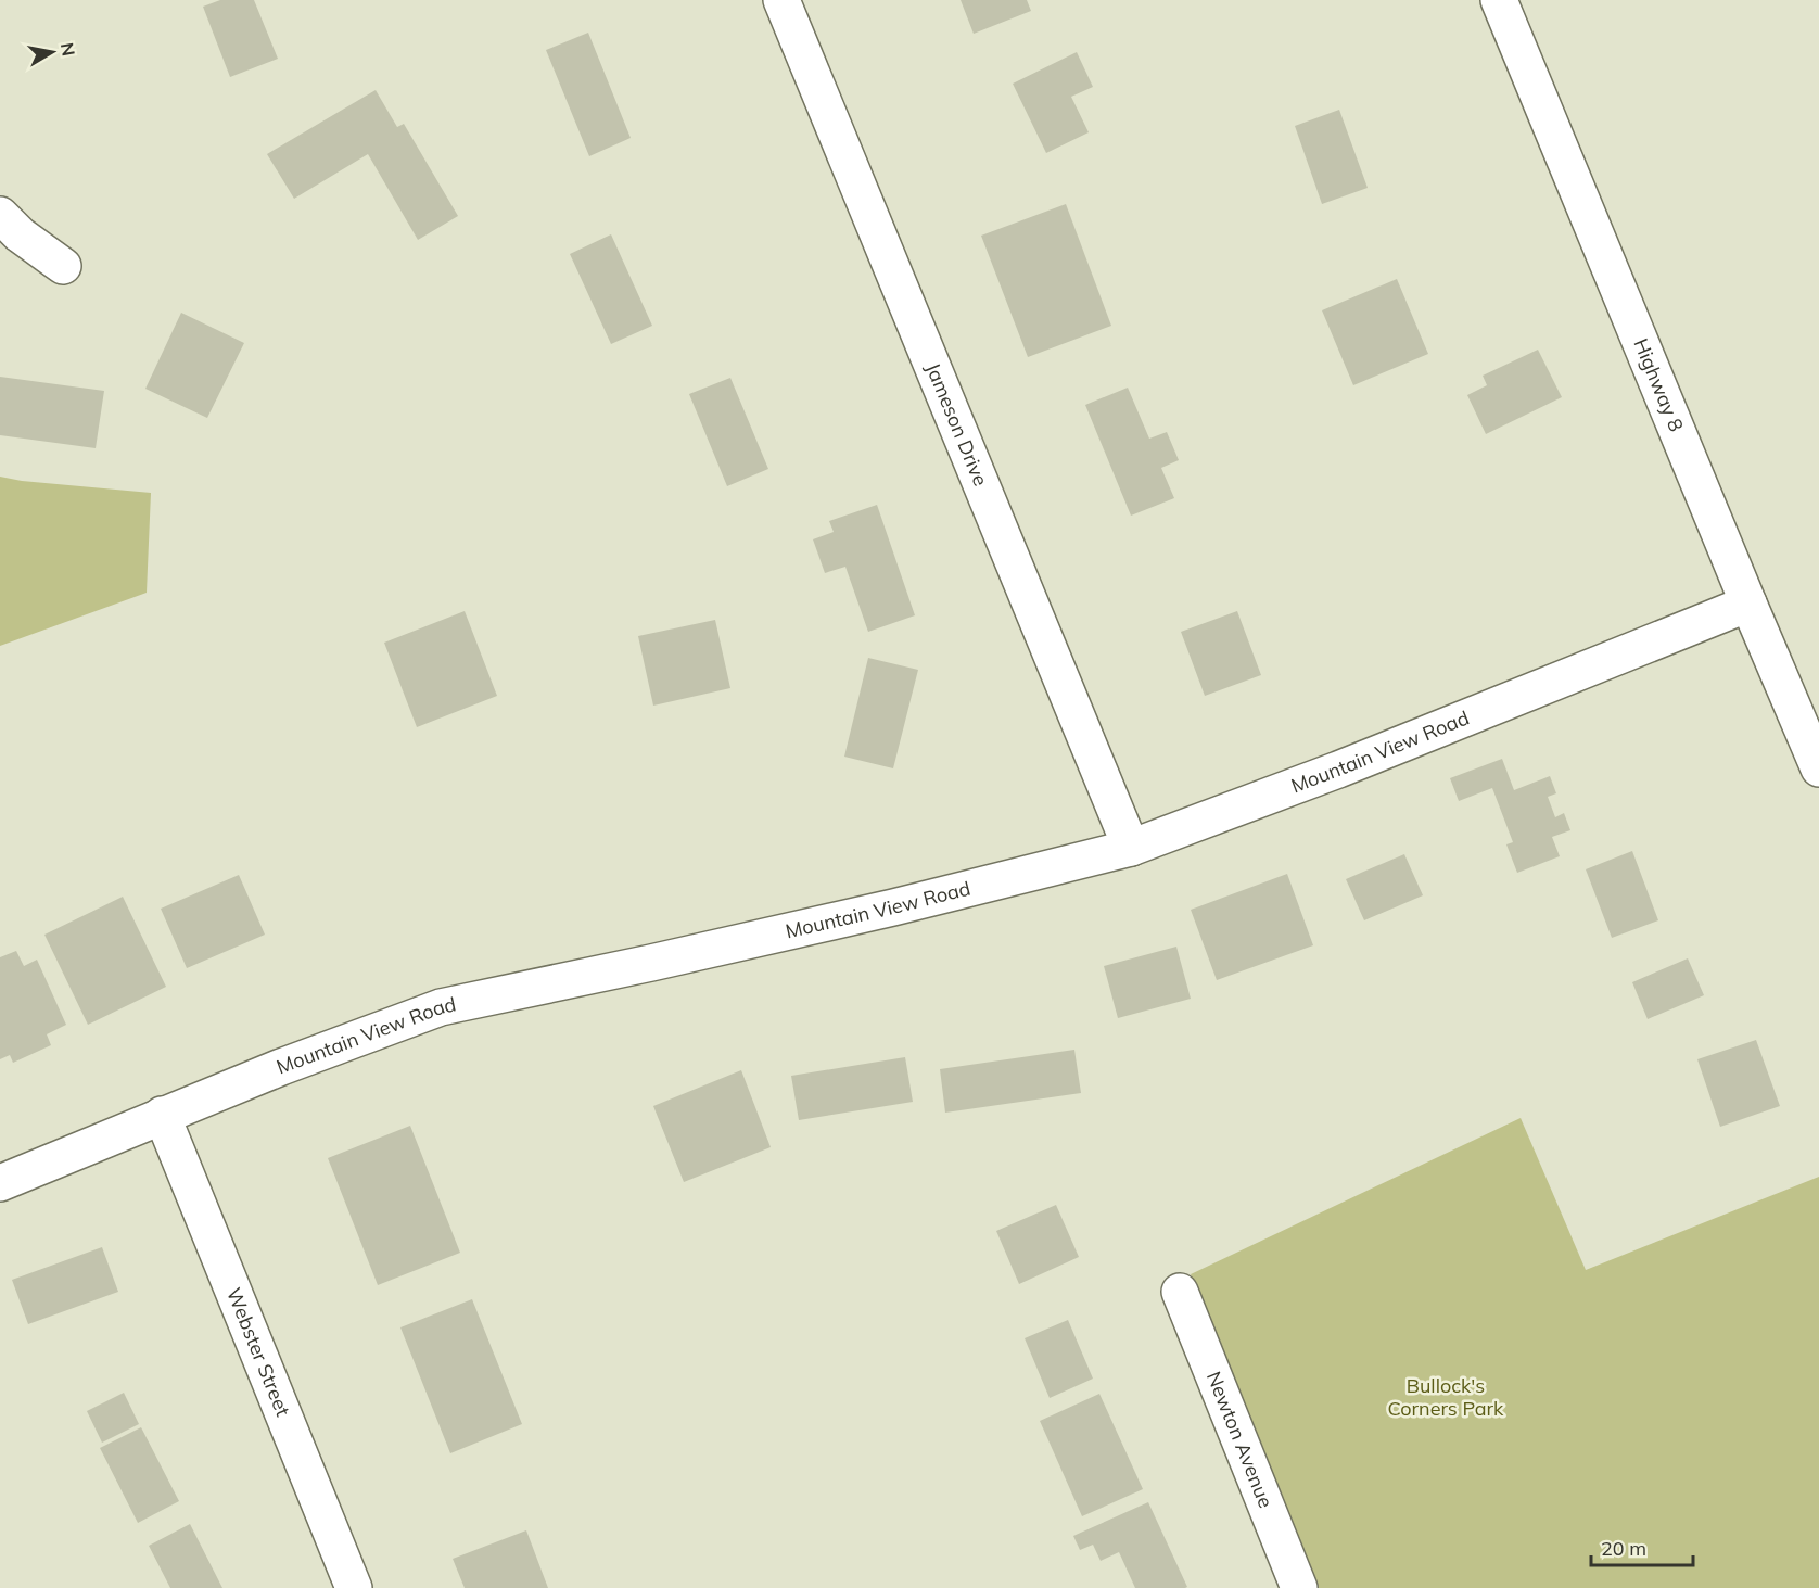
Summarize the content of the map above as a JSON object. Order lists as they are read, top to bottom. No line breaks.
{"streets":{"street":["Highway 8","Jameson Drive","Mountain View Road","Webster Street","Newton Avenue"]},"crossings":[["Highway 8","Mountain View Road"],["Jameson Drive","Mountain View Road"],["Mountain View Road","Webster Street"]],"parks":["Bullock's Corners Park"],"scale_bar":"20 m","north":"right"}
